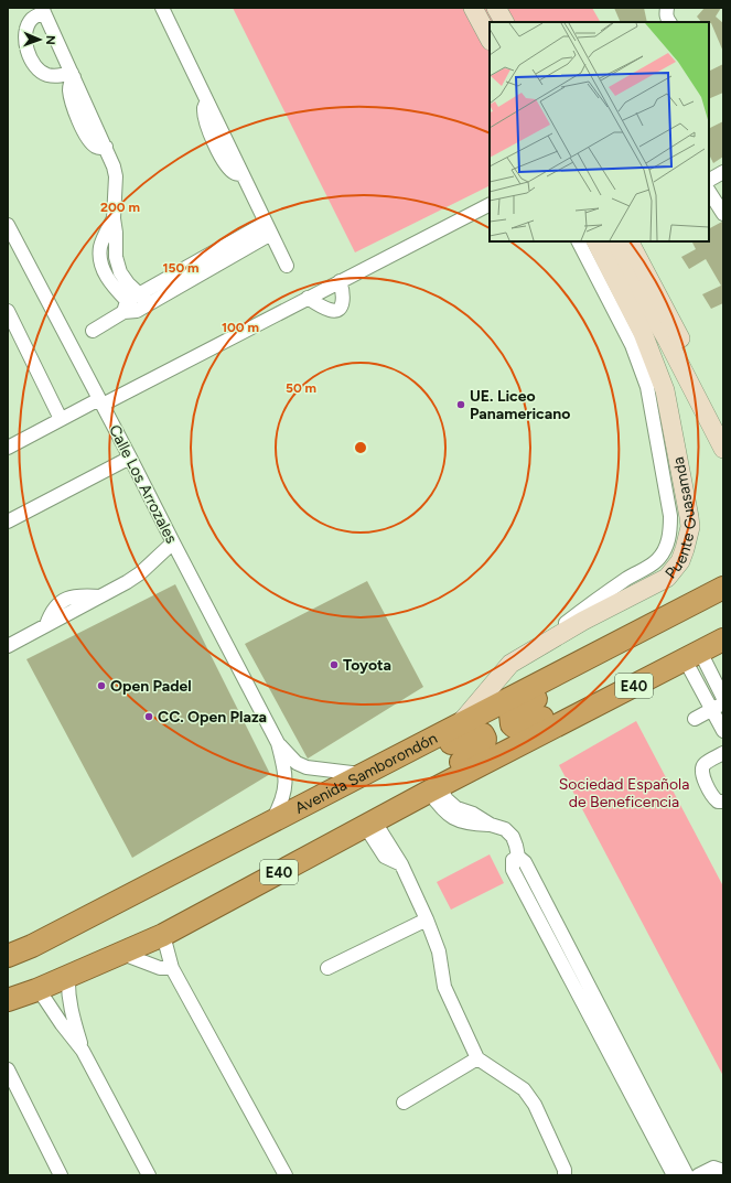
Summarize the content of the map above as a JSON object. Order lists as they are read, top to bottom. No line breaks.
{"streets":{"highway":["E40","Avenida Samborondón"],"main road":["Puente Guasamda"],"street":["Calle Los Arrozales"]},"crossings":[["Calle Los Arrozales","Avenida Samborondón"],["Puente Guasamda","Avenida Samborondón"]],"parks":["Sociedad Española de Beneficencia"],"places":["UE. Liceo Panamericano","Toyota","Open Padel","CC. Open Plaza"],"north":"right","rings":["200 m","150 m","100 m","50 m"]}
